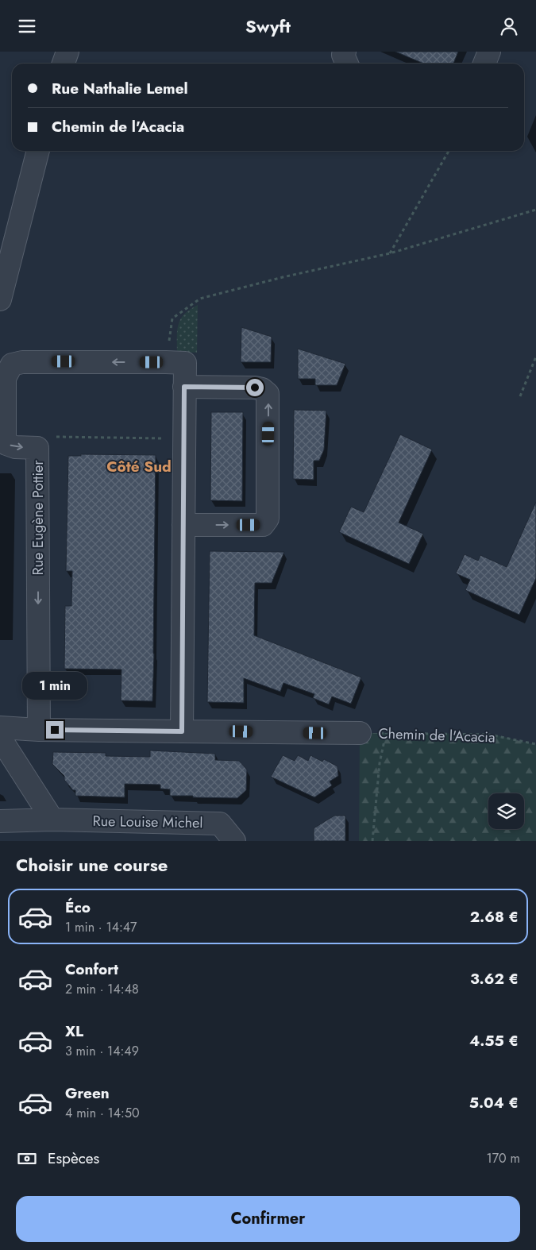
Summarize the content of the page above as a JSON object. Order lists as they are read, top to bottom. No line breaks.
{"streets":{"street":["Rue Eugène Pottier","Rue Louise Michel"],"path":["Chemin de l'Acacia"]},"districts":["Côté Sud"],"page":{"header":"Swyft","banner":["Rue Nathalie Lemel","Chemin de l'Acacia"],"bubble":"1 min","heading":"Choisir une course","list":[{"name":"Éco","note":"1 min · 14:47","value":"2.68 €"},{"name":"Confort","note":"2 min · 14:48","value":"3.62 €"},{"name":"XL","note":"3 min · 14:49","value":"4.55 €"},{"name":"Green","note":"4 min · 14:50","value":"5.04 €"}],"pay":["Espèces","170 m"],"buttons":"Confirmer"}}
